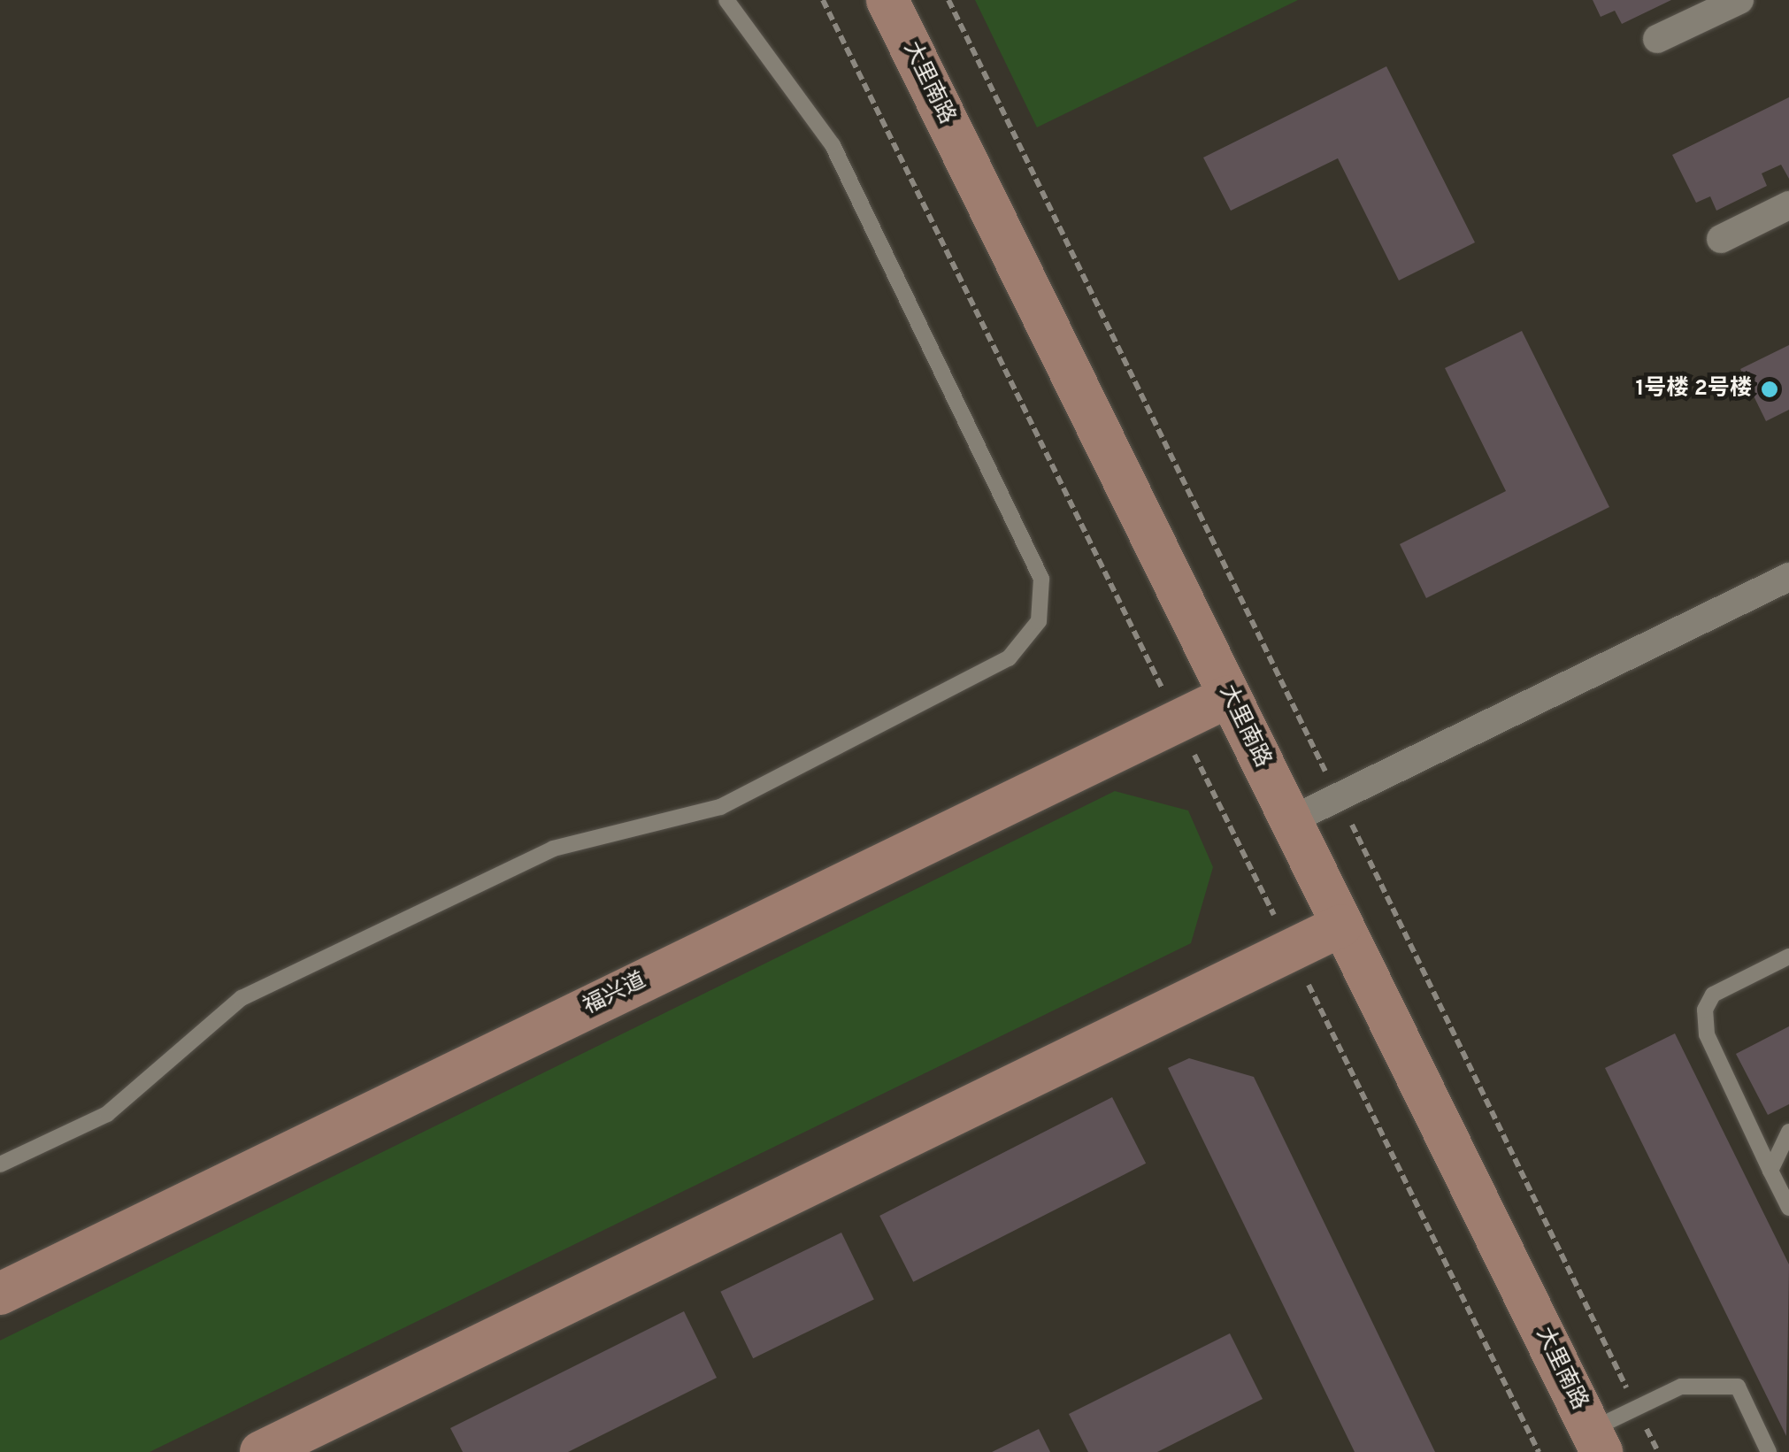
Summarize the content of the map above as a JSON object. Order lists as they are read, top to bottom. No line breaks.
{"streets":{"street":["大里南路","福兴道"]},"crossings":[["大里南路","福兴道"]],"places":["1号楼 2号楼"]}
